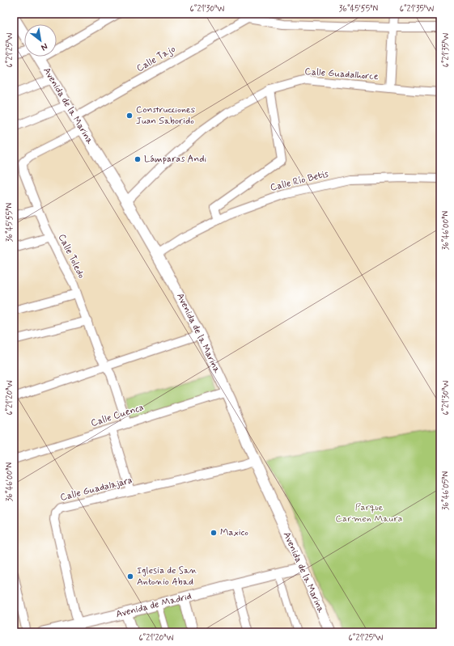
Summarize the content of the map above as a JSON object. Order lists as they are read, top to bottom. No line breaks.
{"streets":{"street":["Calle Tajo","Calle Guadalhorce","Avenida de la Marina","Calle Río Betis","Calle Toledo","Calle Cuenca","Calle Guadalajara","Avenida de Madrid"]},"crossings":[["Calle Tajo","Avenida de la Marina"],["Calle Guadalhorce","Avenida de la Marina"],["Avenida de la Marina","Calle Río Betis"],["Avenida de la Marina","Calle Toledo"],["Avenida de la Marina","Calle Cuenca"],["Avenida de la Marina","Calle Guadalajara"],["Avenida de la Marina","Avenida de Madrid"],["Calle Toledo","Calle Cuenca"],["Calle Guadalajara","Avenida de Madrid"]],"parks":["Parque Carmen Maura"],"places":["Construcciones Juan Saborido","Lámparas Andi","Maxico","Iglesia de San Antonio Abad"],"north":"bottom right","coordinates":["6°21'30\"W","36°45'55\"N","6°21'35\"W","6°21'25\"W","36°46'00\"N","6°21'20\"W","36°46'05\"N"]}
